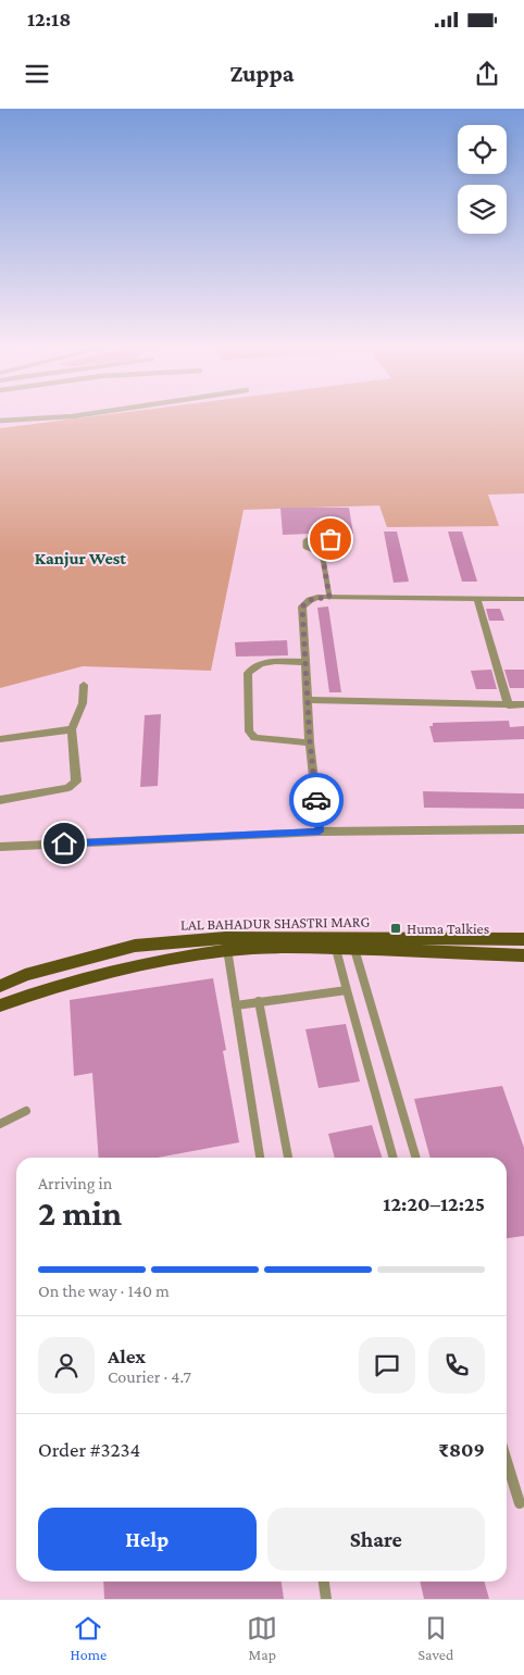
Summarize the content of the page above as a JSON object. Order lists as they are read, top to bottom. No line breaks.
{"streets":{"main road":["LAL BAHADUR SHASTRI MARG"]},"districts":["Kanjur West"],"places":{"transit":["Huma Talkies"]},"page":{"status":"12:18","header":"Zuppa","heading":["2 min","Arriving in","12:20–12:25"],"panel":["Alex","Courier · 4.7","Order #3234","₹809"],"bar":"On the way · 140 m","buttons":["Help","Share"],"tabs":["Home","Map","Saved"]}}
